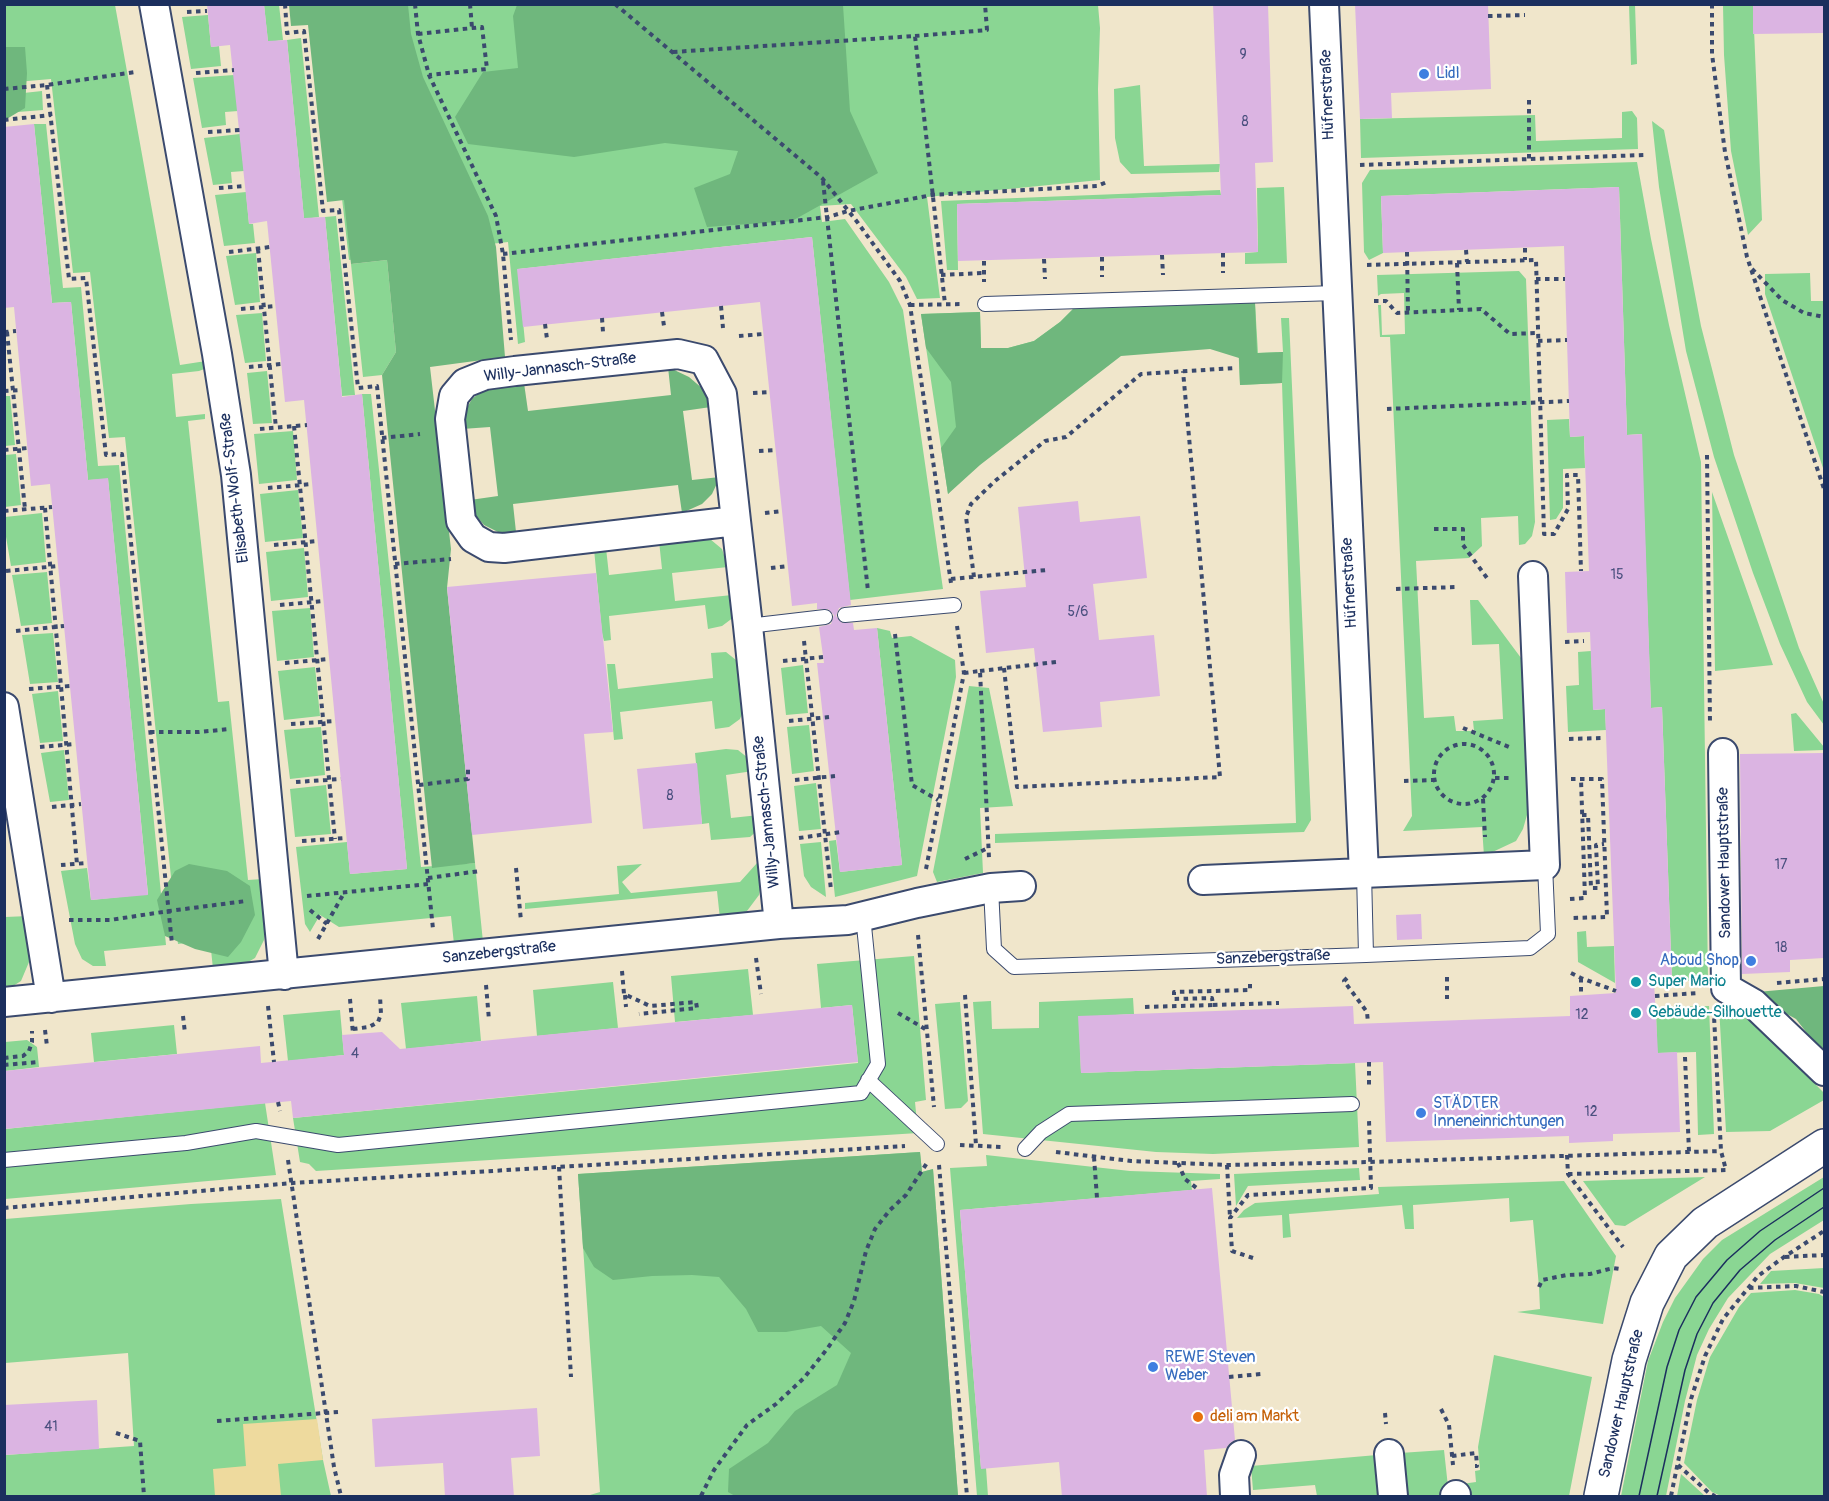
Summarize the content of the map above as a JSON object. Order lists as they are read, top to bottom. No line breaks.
{"streets":{"street":["Hüfnerstraße","Willy-Jannasch-Straße","Elisabeth-Wolf-Straße","Sandower Hauptstraße","Sanzebergstraße"]},"crossings":[["Willy-Jannasch-Straße","Sanzebergstraße"],["Elisabeth-Wolf-Straße","Sanzebergstraße"]],"places":["Lidl","Aboud Shop","Super Mario","Gebäude-Silhouette","STÄDTER Inneneinrichtungen","REWE Steven Weber","deli am Markt"],"house_numbers":["9","8","15","5/6","8","17","18","12","4","12","41"]}
